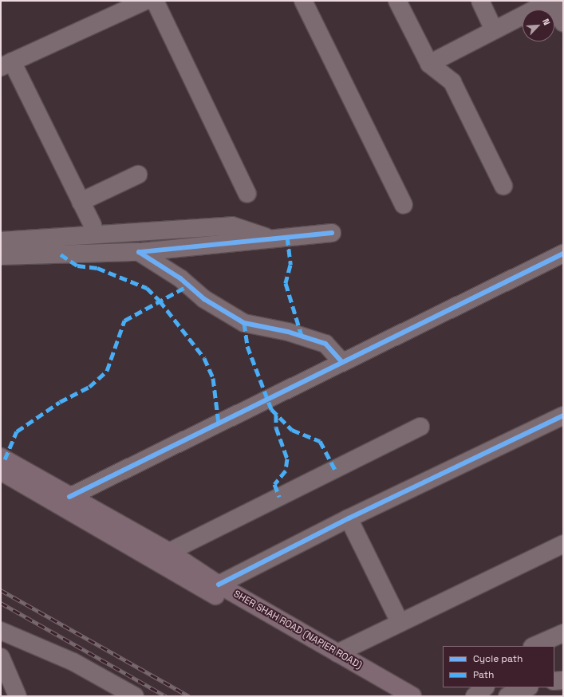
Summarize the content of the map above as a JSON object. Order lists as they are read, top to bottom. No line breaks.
{"streets":{"main road":["SHER SHAH ROAD (NAPIER ROAD)"]},"legend":["Cycle path","Path"],"north":"top right"}
